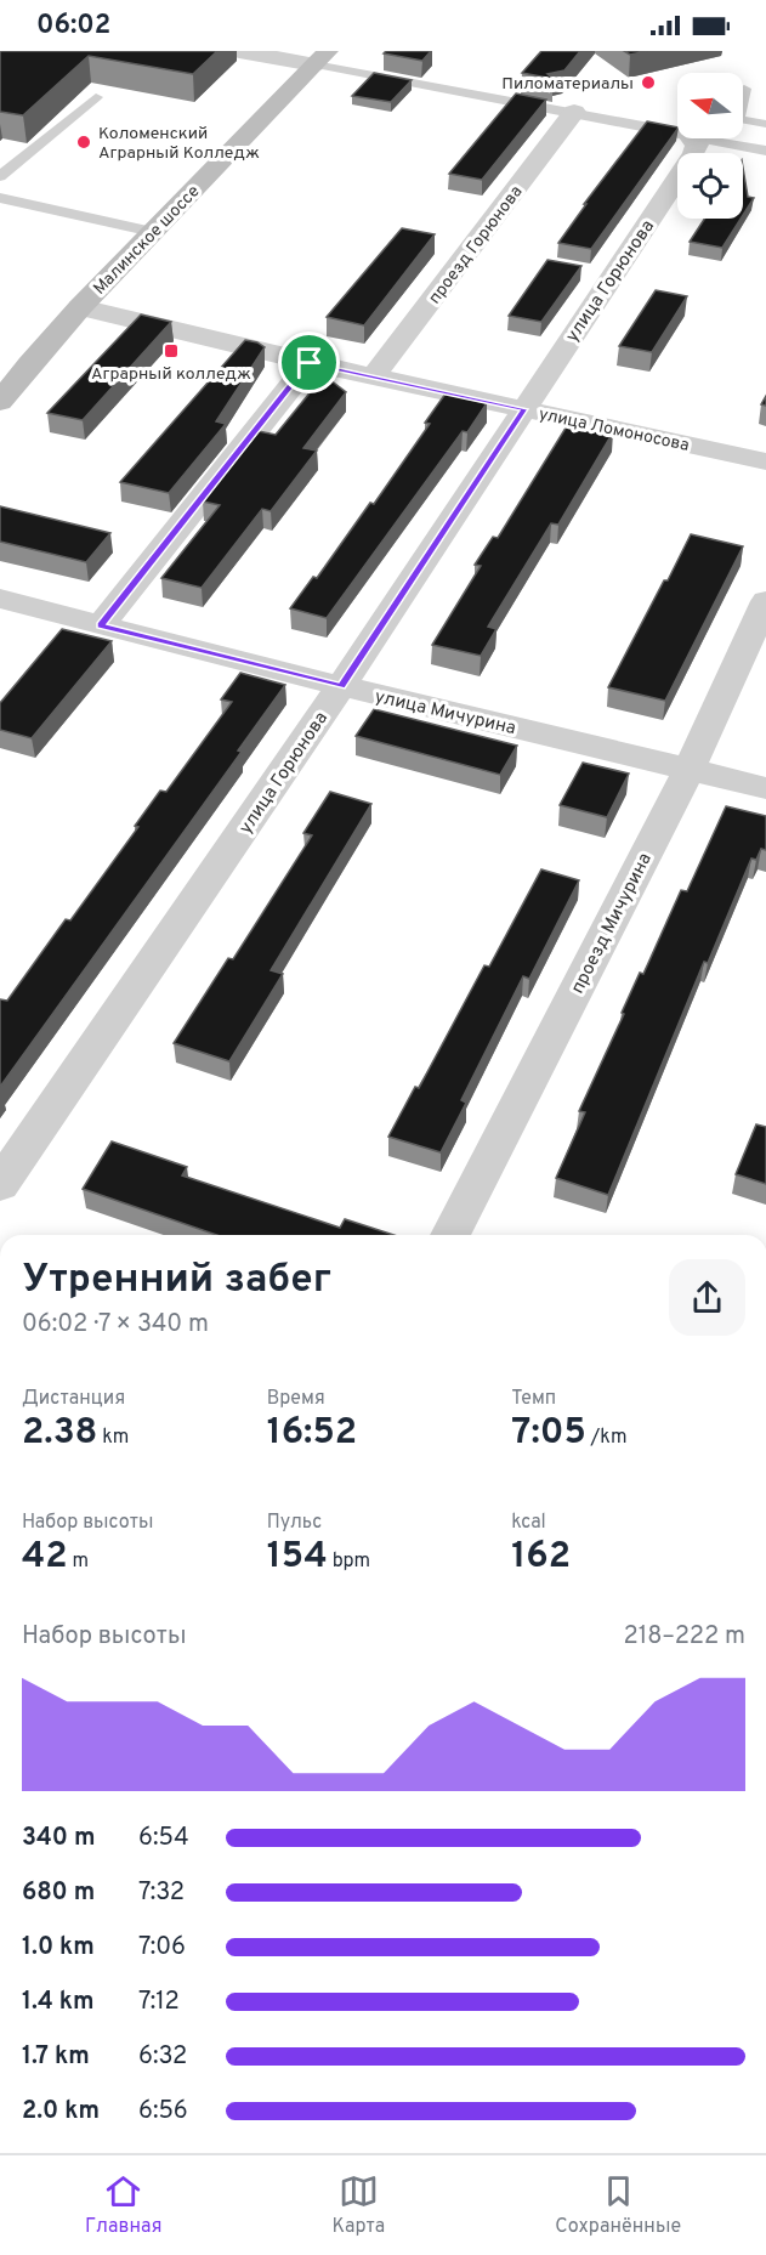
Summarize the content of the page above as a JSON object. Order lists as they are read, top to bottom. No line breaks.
{"streets":{"main road":["Малинское шоссе"],"street":["проезд Горюнова","улица Горюнова","улица Ломоносова","улица Мичурина","проезд Мичурина"]},"crossings":[["Малинское шоссе","улица Ломоносова"],["проезд Горюнова","улица Ломоносова"],["улица Горюнова","улица Ломоносова"],["улица Горюнова","улица Мичурина"],["улица Мичурина","проезд Мичурина"]],"places":{"other":["Пиломатериалы","Коломенский Аграрный Колледж"],"transit":["Аграрный колледж"]},"north":"left","page":{"status":"06:02","heading":["Утренний забег","06:02 · 7 × 340 m"],"stats":[["Дистанция","2.38 km"],["Время","16:52"],["Темп","7:05 /km"],["Набор высоты","42 m"],["Пульс","154 bpm"],["kcal","162"]],"chart":["Набор высоты","218–222 m"],"list":[{"name":"340 m","note":"6:54"},{"name":"680 m","note":"7:32"},{"name":"1.0 km","note":"7:06"},{"name":"1.4 km","note":"7:12"},{"name":"1.7 km","note":"6:32"},{"name":"2.0 km","note":"6:56"}],"tabs":["Главная","Карта","Сохранённые"]}}
